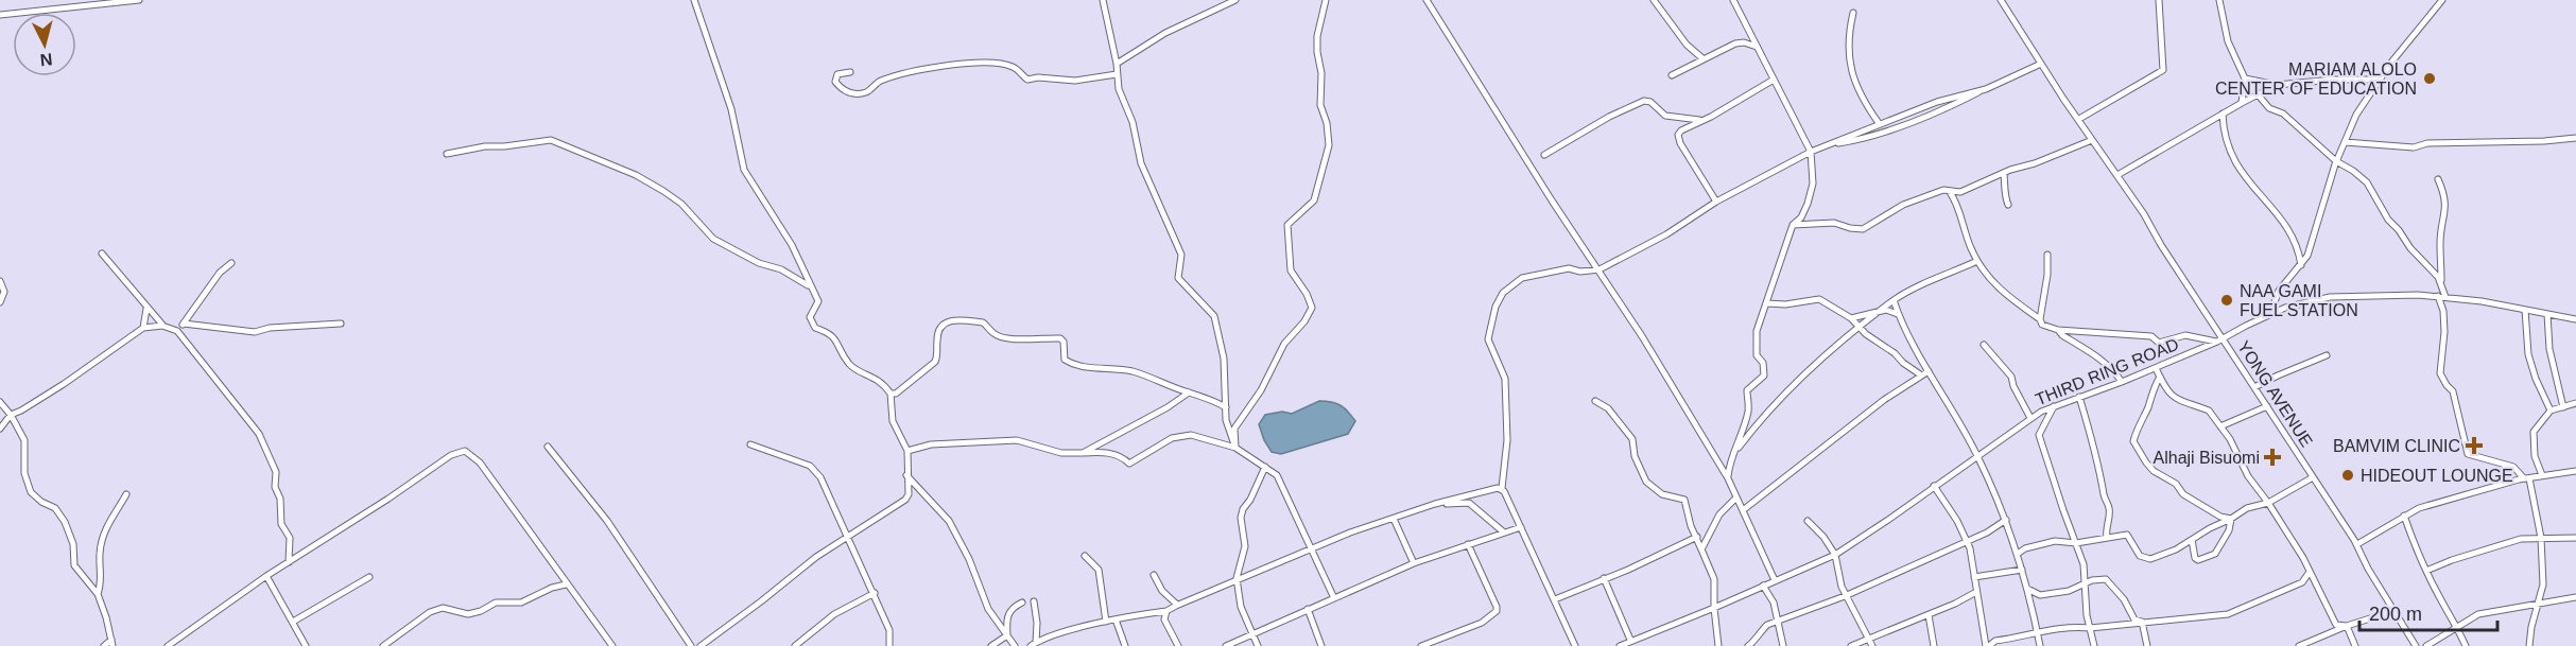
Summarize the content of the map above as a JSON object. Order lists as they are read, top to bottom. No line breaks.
{"streets":{"street":["THIRD RING ROAD","YONG AVENUE"]},"crossings":[["THIRD RING ROAD","YONG AVENUE"]],"places":{"other":["MARIAM ALOLO CENTER OF EDUCATION","NAA GAMI FUEL STATION","HIDEOUT LOUNGE"],"health":["BAMVIM CLINIC","Alhaji Bisuomi"]},"scale_bar":"200 m","north":"bottom"}
